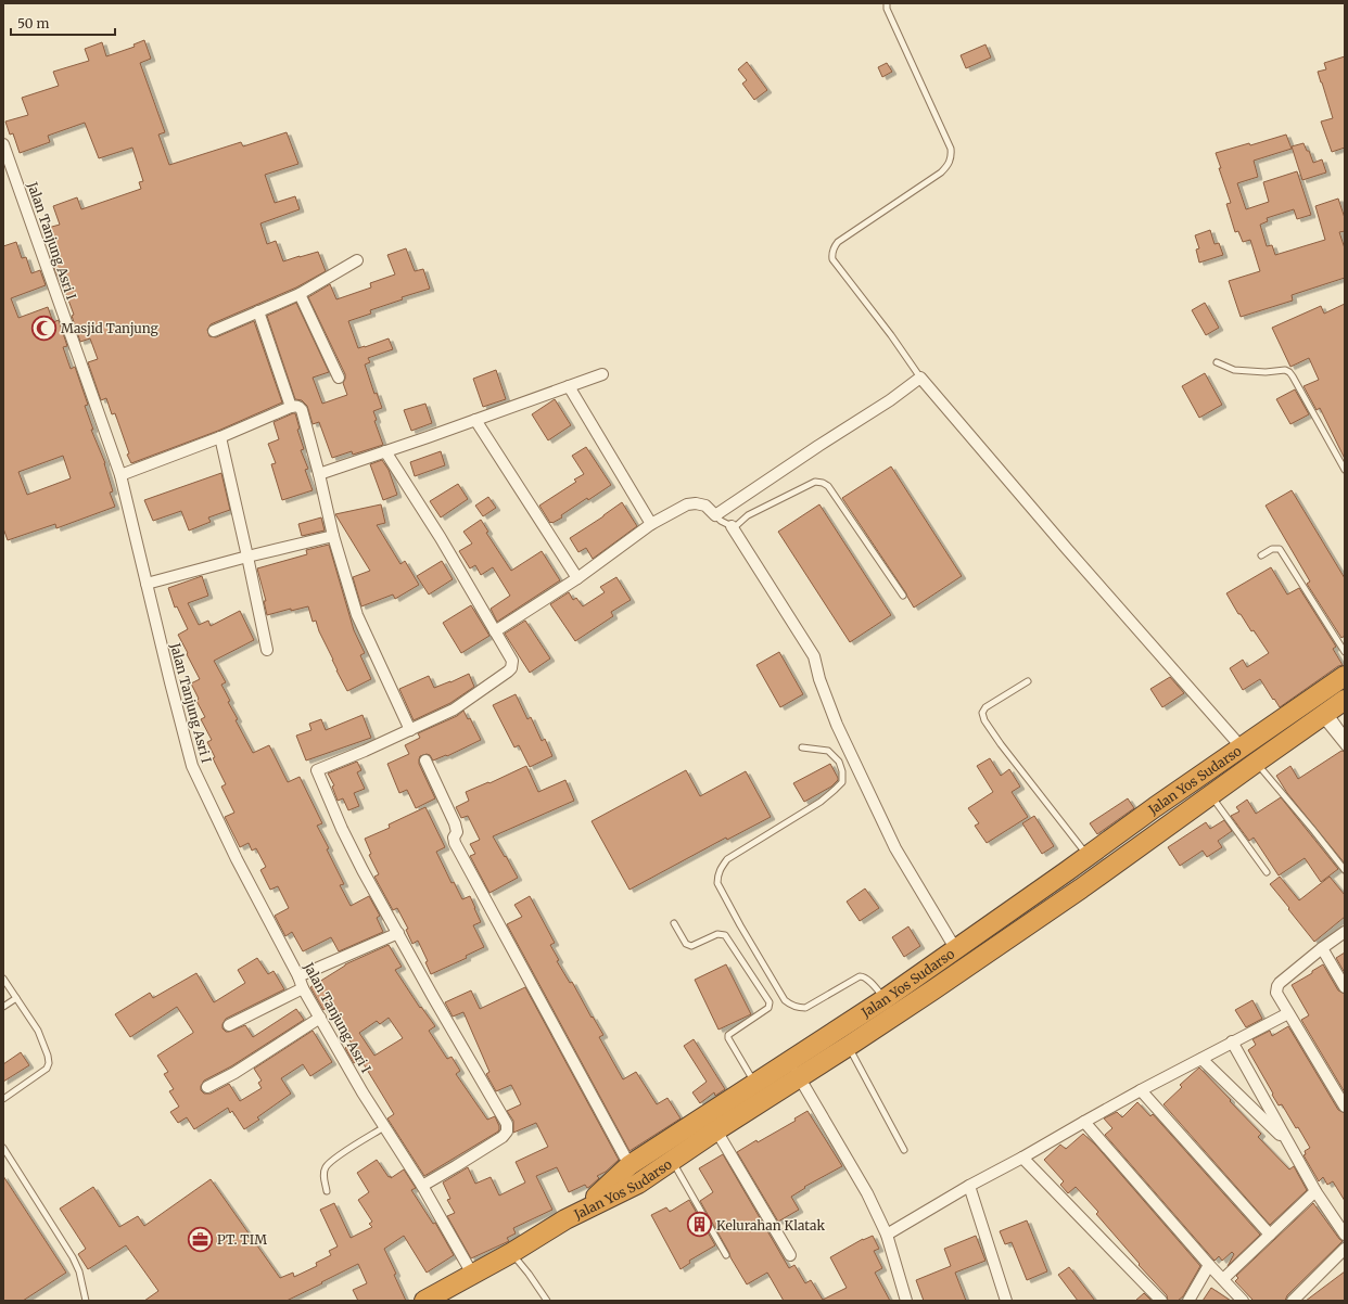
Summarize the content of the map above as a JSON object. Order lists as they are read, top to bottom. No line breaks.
{"streets":{"highway":["Jalan Yos Sudarso"],"street":["Jalan Tanjung Asri I"]},"places":{"mosque":["Masjid Tanjung"],"building":["Kelurahan Klatak"],"office":["PT. TIM"]},"scale_bar":"50 m"}
